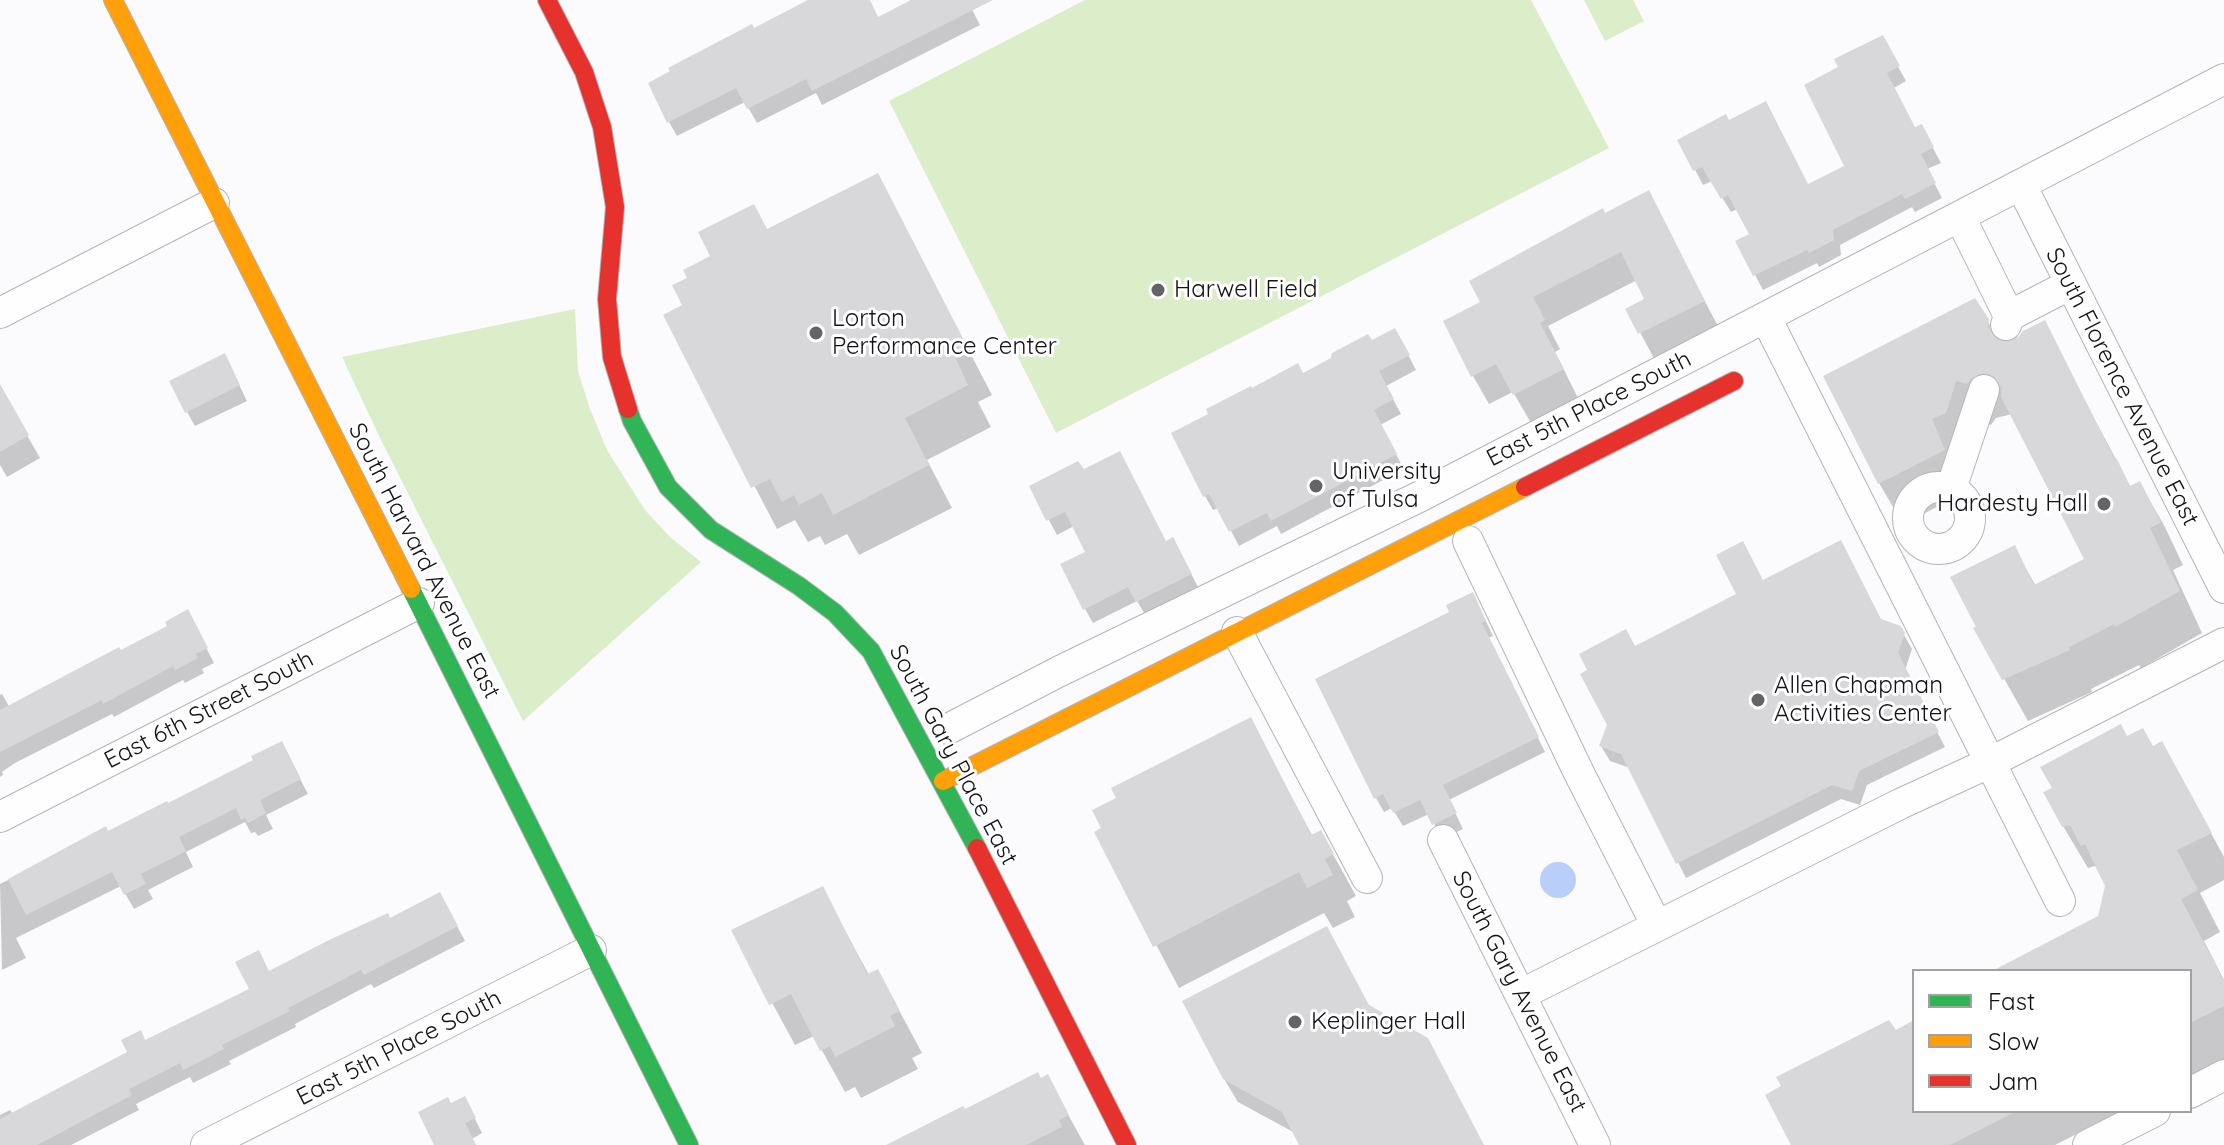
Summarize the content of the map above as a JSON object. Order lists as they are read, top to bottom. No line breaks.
{"streets":{"street":["South Florence Avenue East","East 5th Place South","South Harvard Avenue East","East 6th Street South","South Gary Place East","South Gary Avenue East"]},"crossings":[["South Florence Avenue East","East 5th Place South"],["East 5th Place South","South Harvard Avenue East"],["East 5th Place South","South Gary Place East"],["South Harvard Avenue East","East 6th Street South"]],"places":["Harwell Field","Lorton Performance Center","University of Tulsa","Hardesty Hall","Allen Chapman Activities Center","Keplinger Hall"],"legend":["Fast","Slow","Jam"]}
